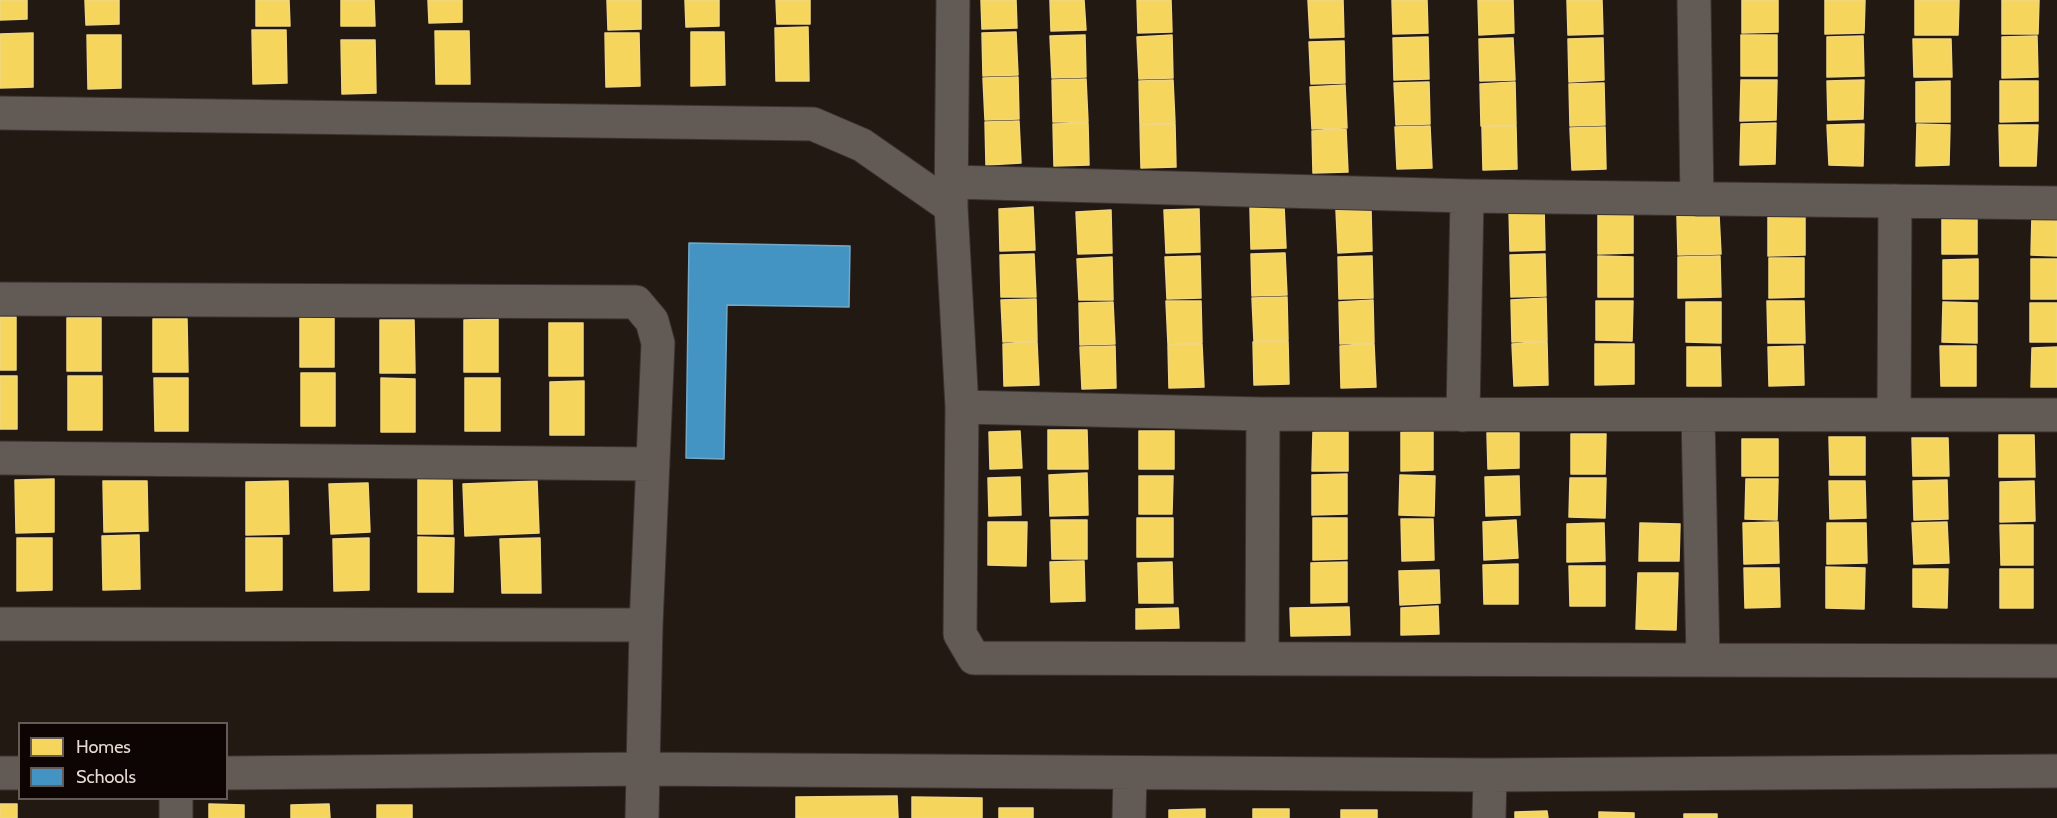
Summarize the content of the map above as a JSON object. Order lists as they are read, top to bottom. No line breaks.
{"legend":["Homes","Schools"]}
